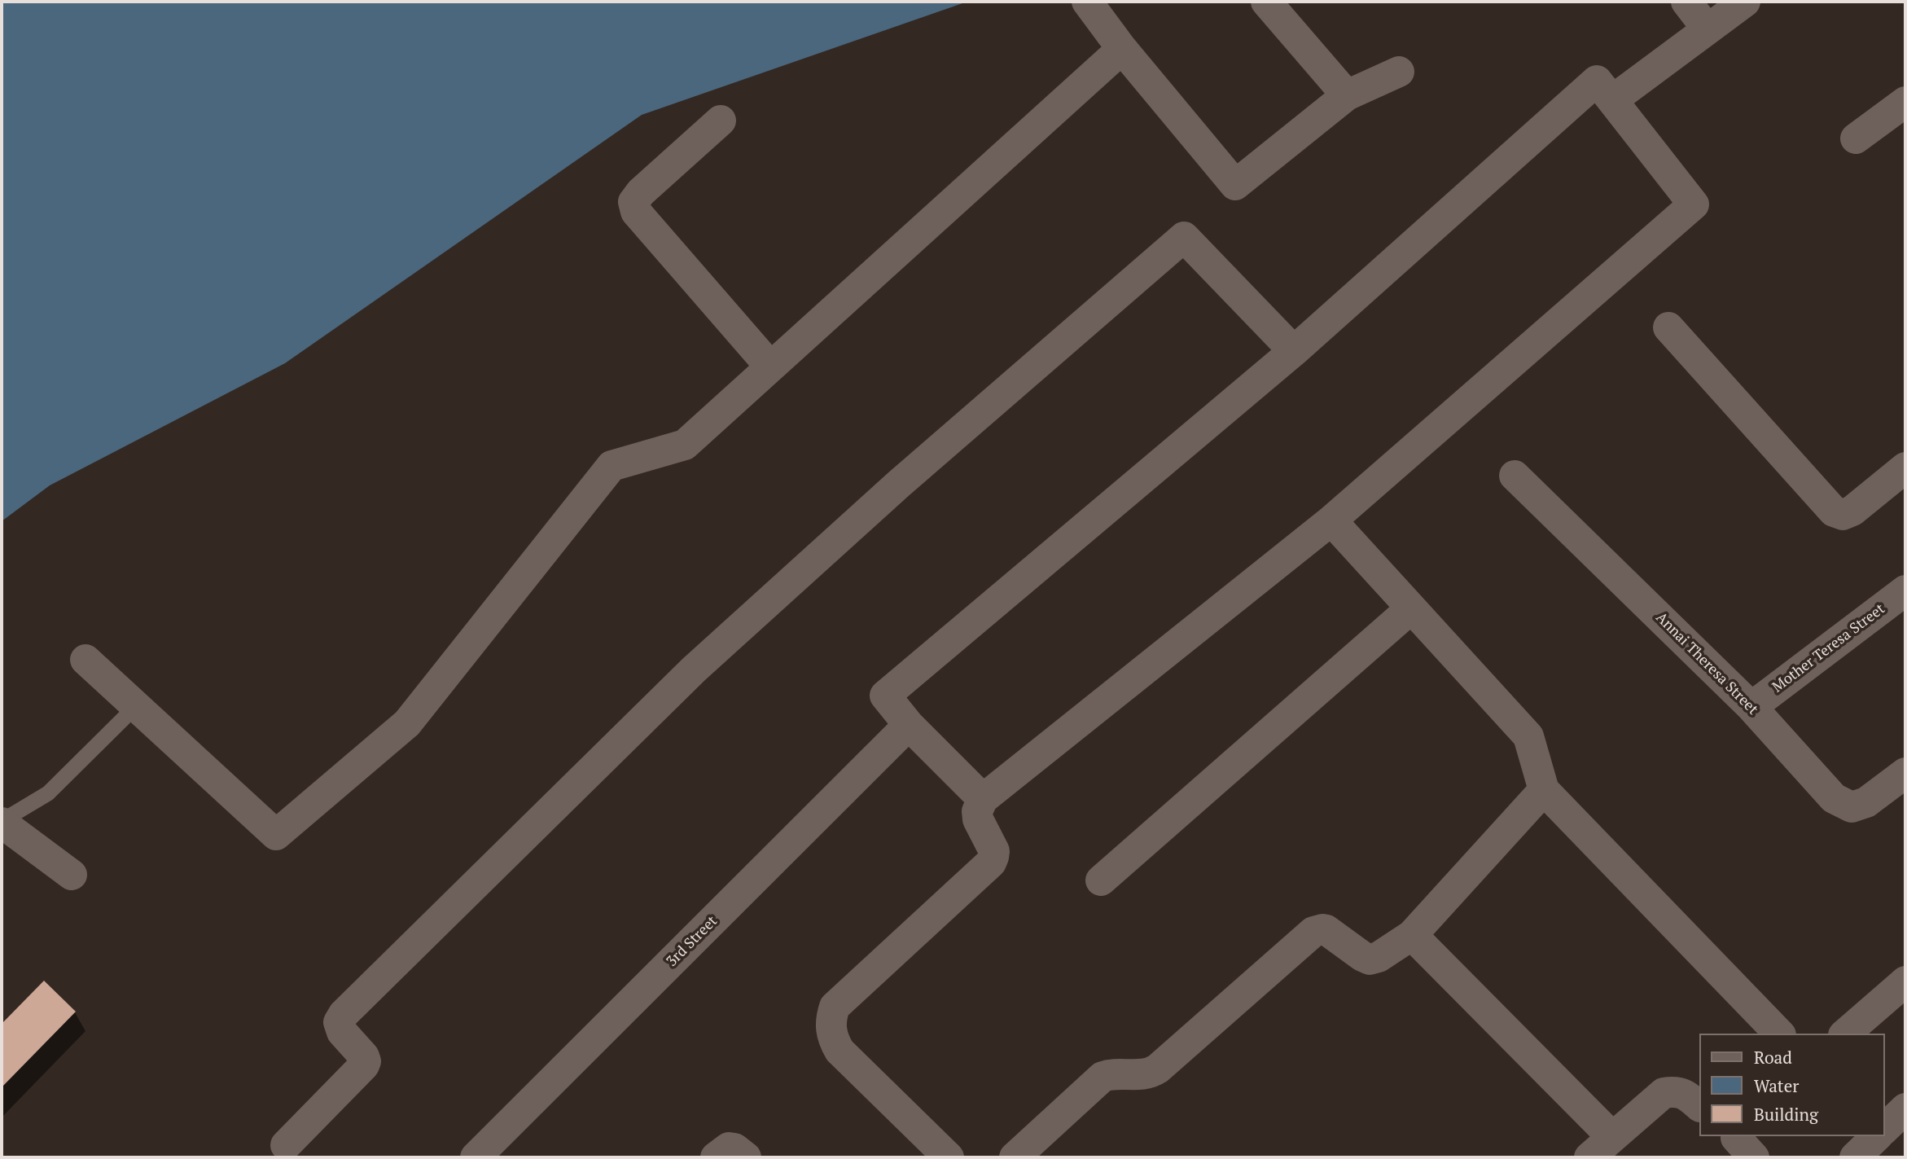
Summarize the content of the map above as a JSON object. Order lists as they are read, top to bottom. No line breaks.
{"streets":{"street":["Mother Teresa Street","Annai Theresa Street","3rd Street"]},"crossings":[["Mother Teresa Street","Annai Theresa Street"]],"legend":["Road","Water","Building"]}
